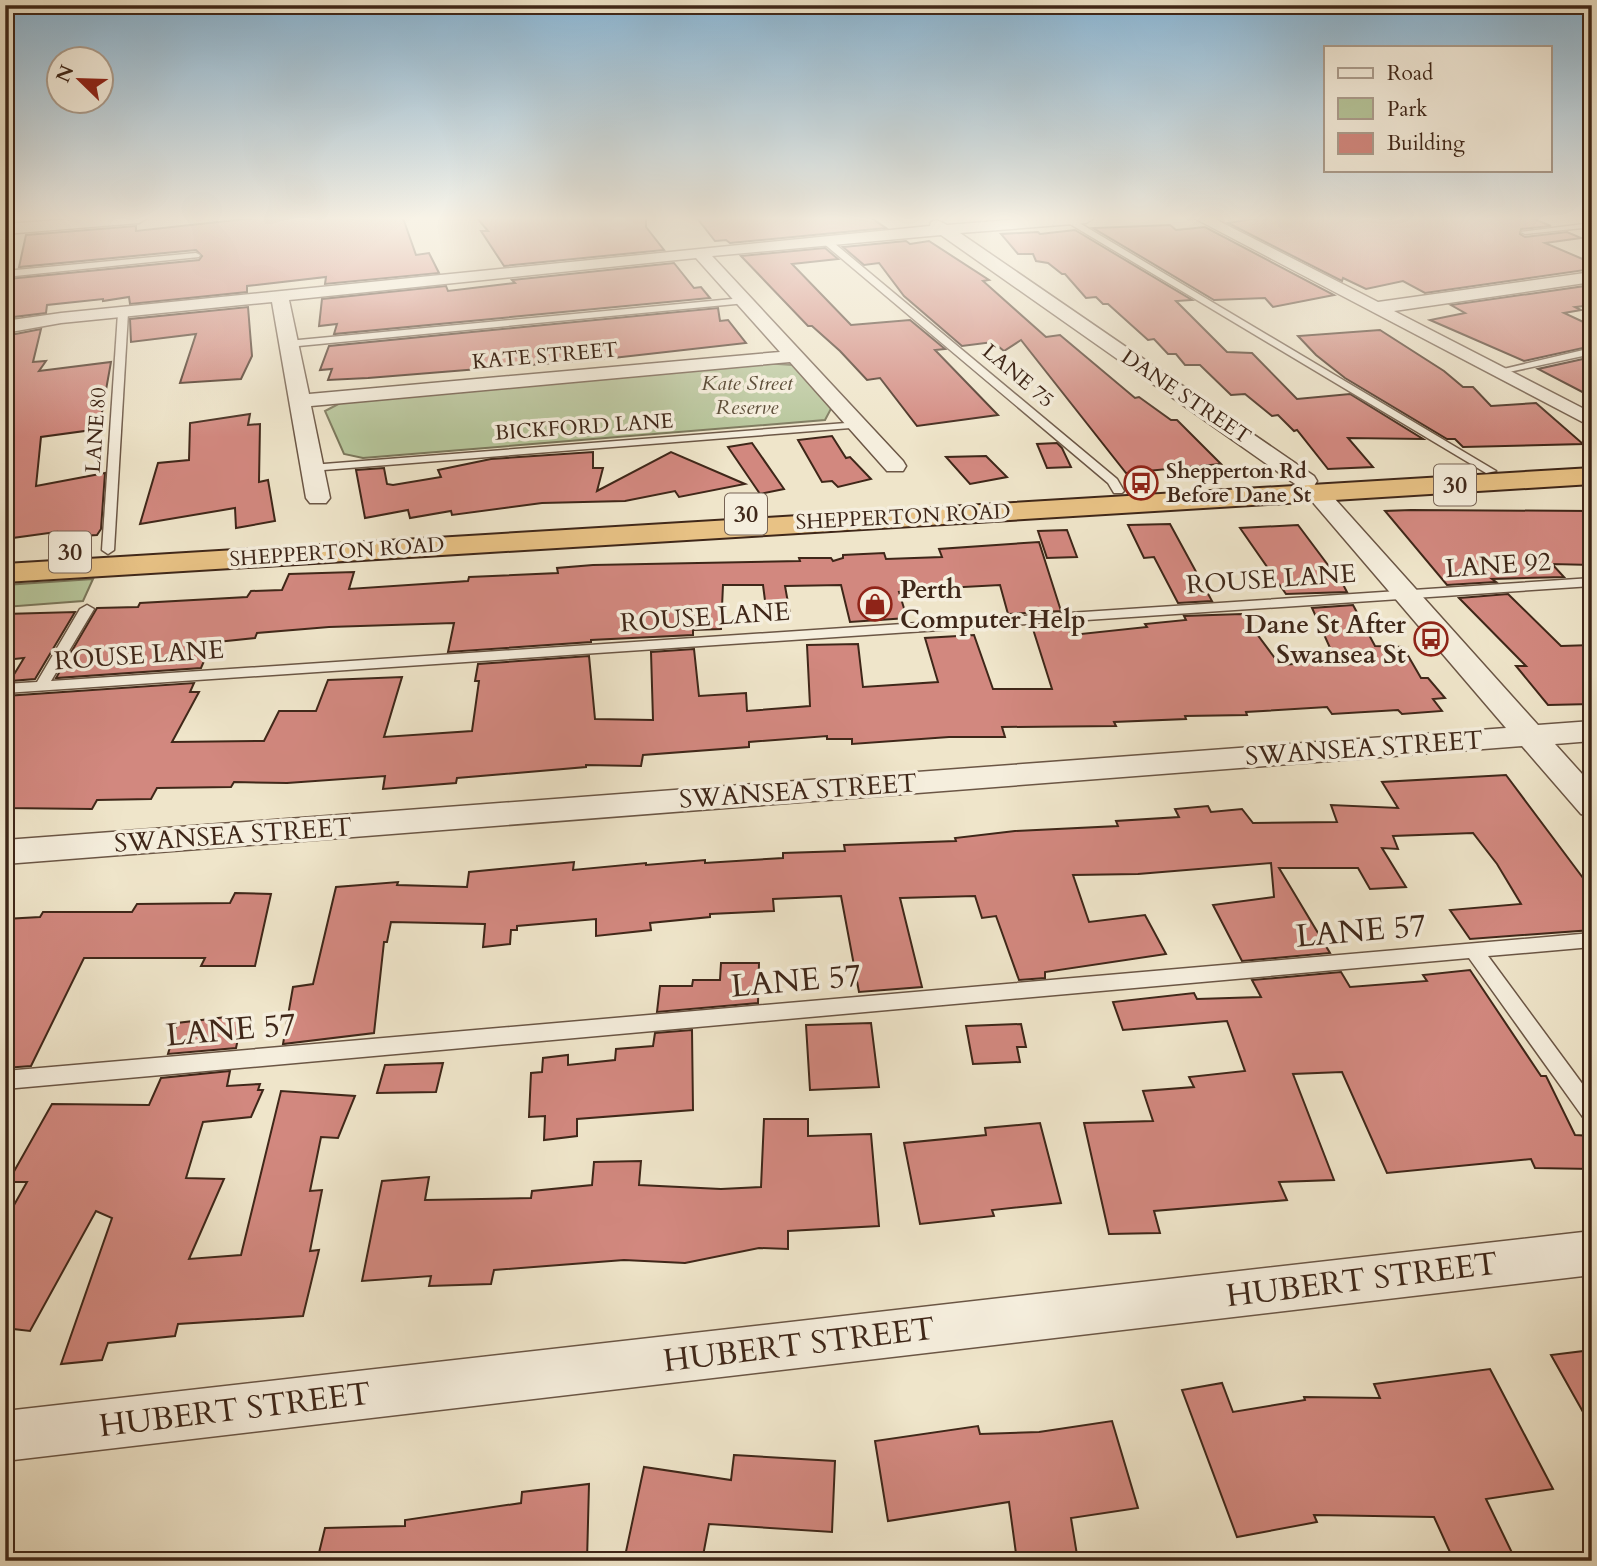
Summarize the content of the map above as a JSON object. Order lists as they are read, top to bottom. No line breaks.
{"streets":{"highway":["30","SHEPPERTON ROAD"],"street":["KATE STREET","DANE STREET","SWANSEA STREET","HUBERT STREET"],"lane":["LANE 75","BICKFORD LANE","LANE 80","LANE 92","ROUSE LANE","LANE 57"]},"crossings":[["LANE 75","SHEPPERTON ROAD"],["DANE STREET","SHEPPERTON ROAD"],["DANE STREET","LANE 92"],["DANE STREET","ROUSE LANE"],["DANE STREET","SWANSEA STREET"],["LANE 80","SHEPPERTON ROAD"],["LANE 92","ROUSE LANE"]],"parks":["Kate Street Reserve"],"places":{"bus stop":["Shepperton Rd Before Dane St","Dane St After Swansea St"],"shop":["Perth Computer Help"]},"legend":["Road","Park","Building"],"north":"top left"}
